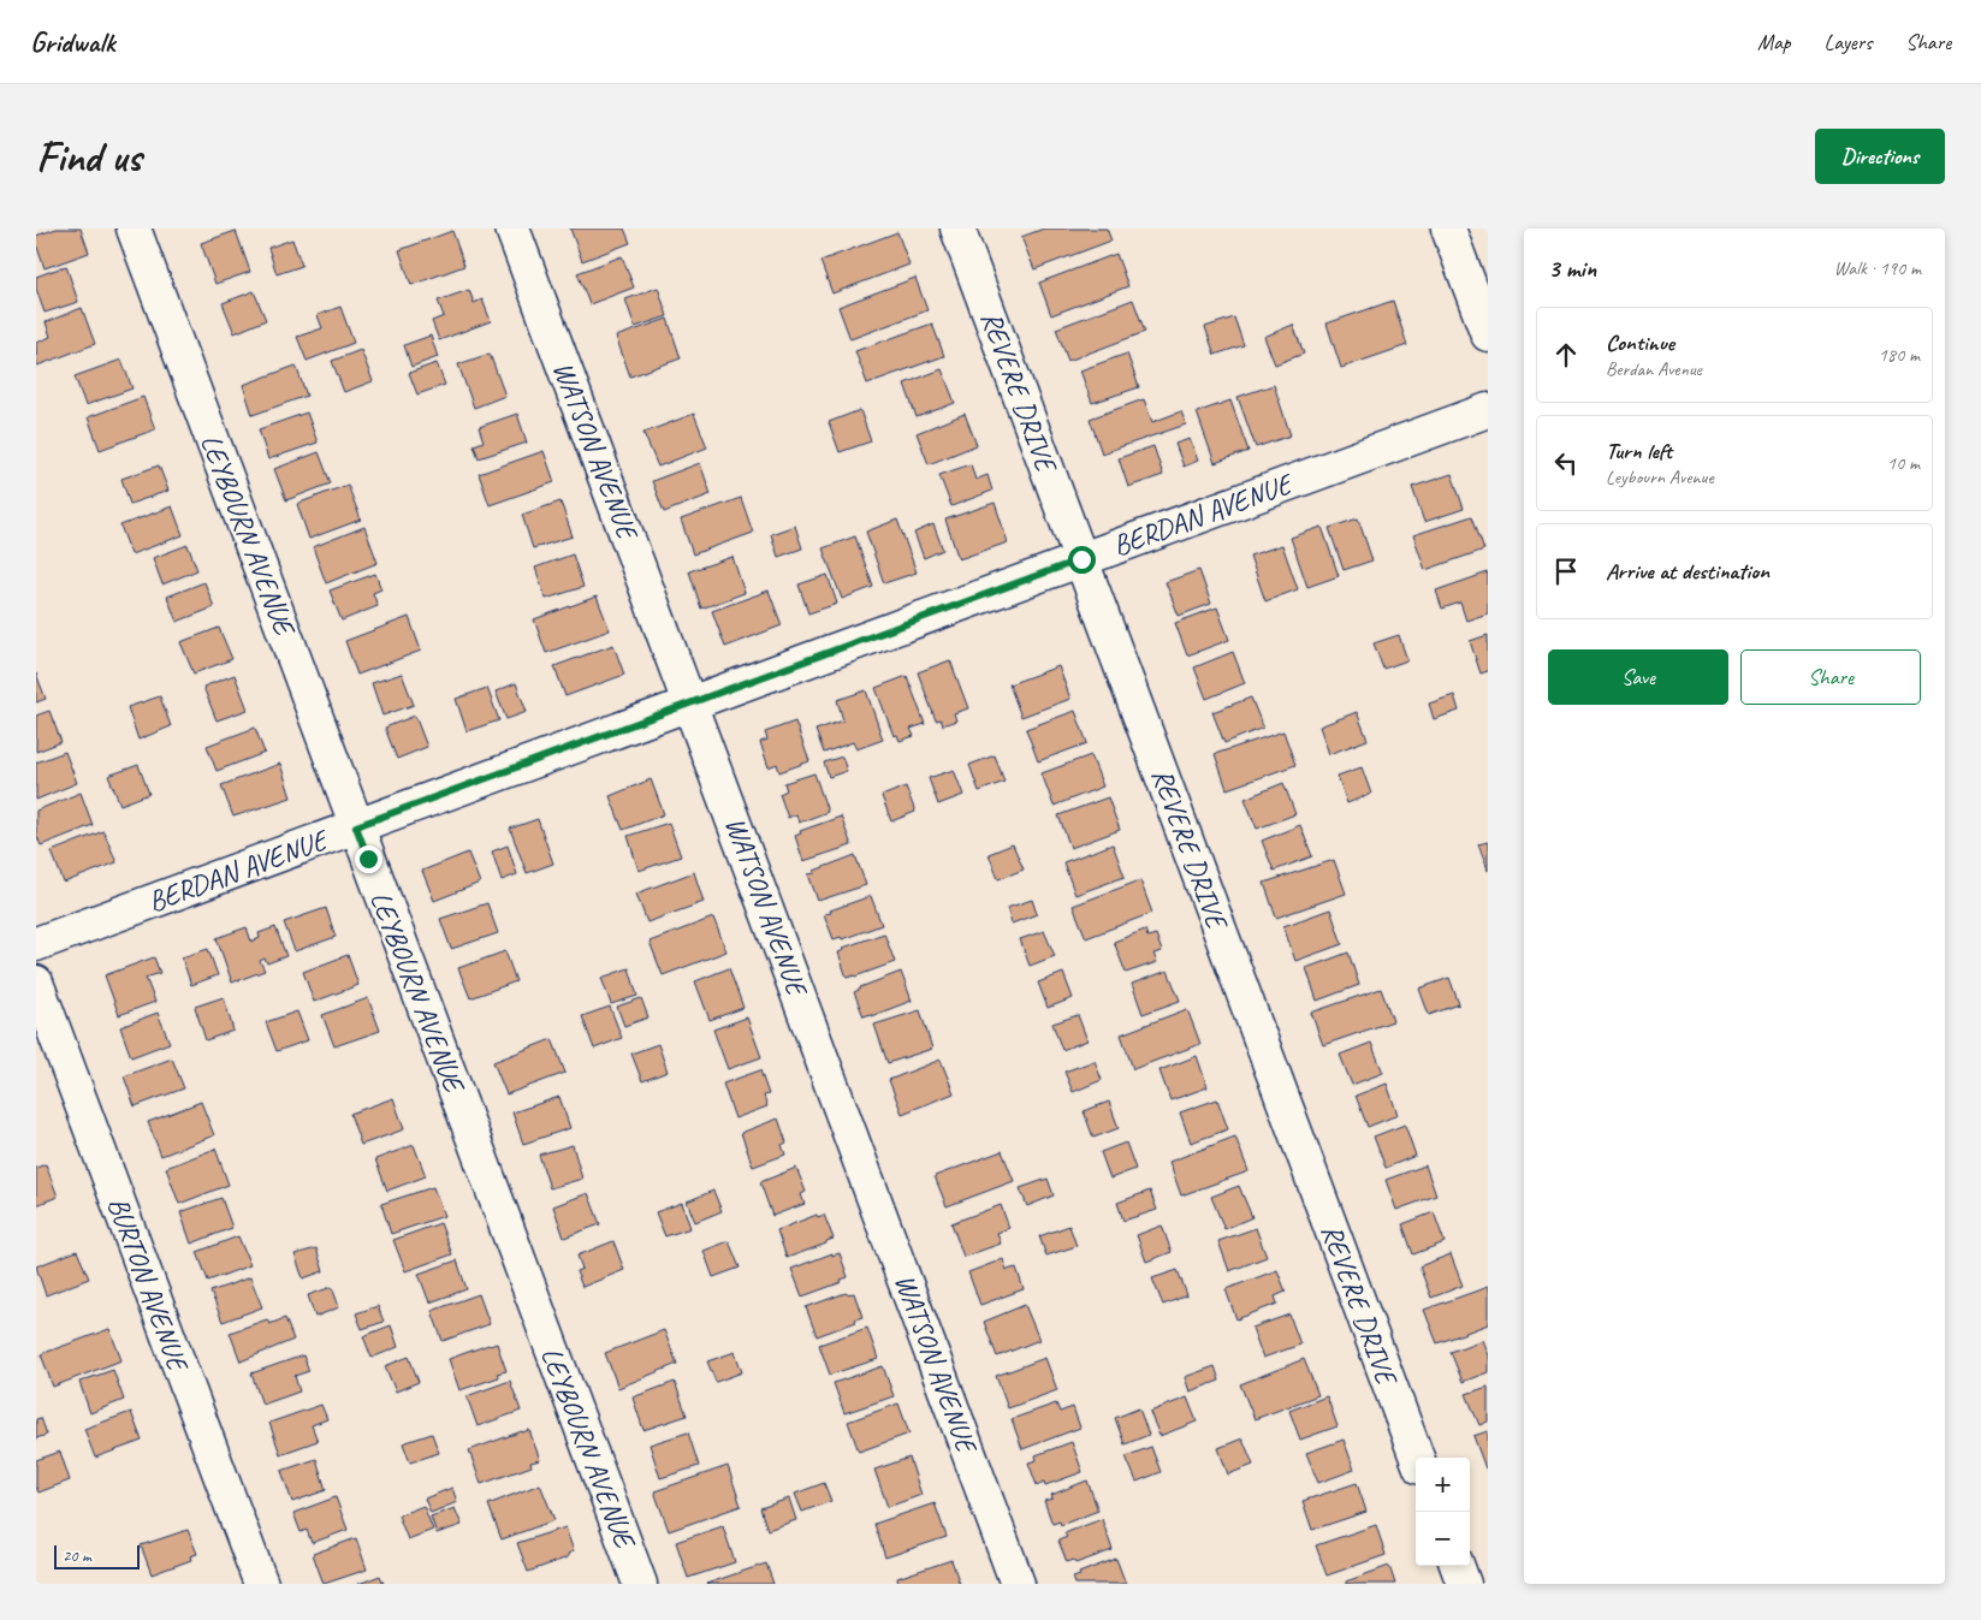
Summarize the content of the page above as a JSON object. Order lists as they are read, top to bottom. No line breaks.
{"streets":{"street":["REVERE DRIVE","WATSON AVENUE","BERDAN AVENUE","LEYBOURN AVENUE","BURTON AVENUE"]},"crossings":[["REVERE DRIVE","BERDAN AVENUE"],["WATSON AVENUE","BERDAN AVENUE"],["BERDAN AVENUE","LEYBOURN AVENUE"]],"scale_bar":"20 m","page":{"header":"Gridwalk","nav":["Map","Layers","Share"],"buttons":["Directions",["Save","Share"]],"title":"Find us","heading":["3 min","Walk · 190 m"],"list":[["Continue","Berdan Avenue","180 m"],["Turn left","Leybourn Avenue","10 m"],"Arrive at destination"],"map_buttons":["+","−"],"scale":"20 m"}}
